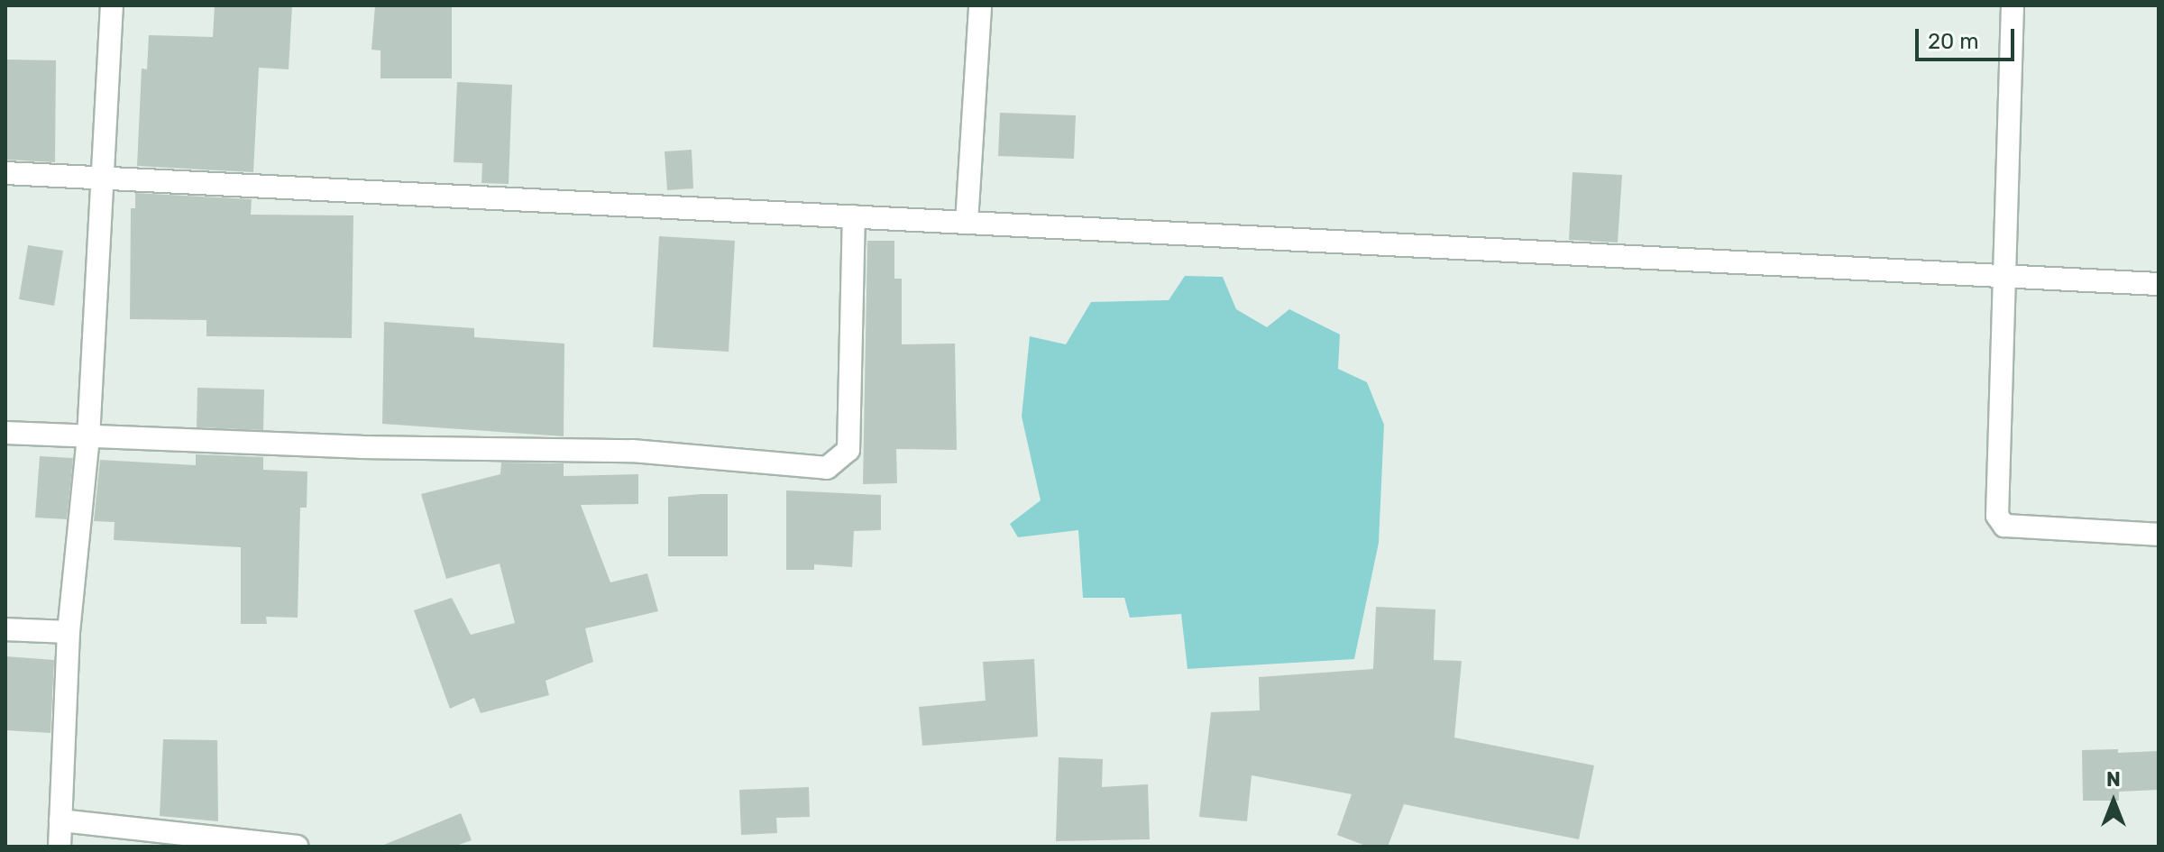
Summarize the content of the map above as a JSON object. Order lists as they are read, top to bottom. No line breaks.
{"scale_bar":"20 m","north":"top"}
